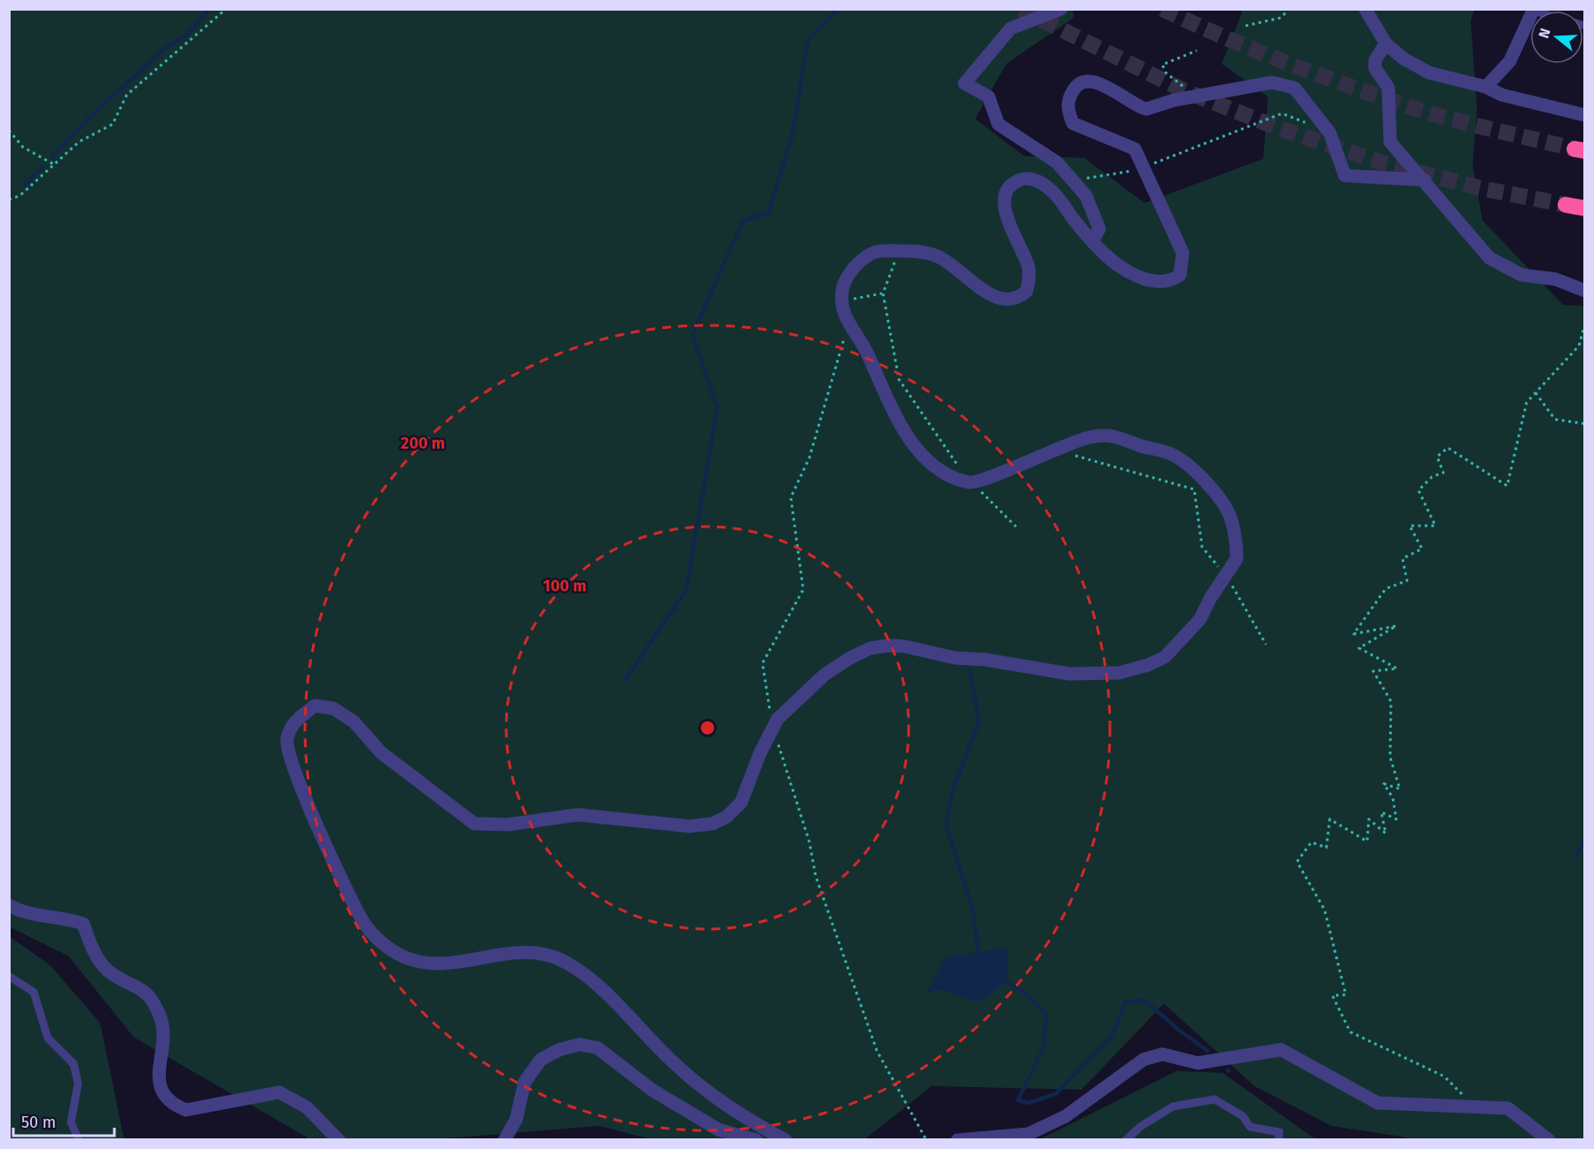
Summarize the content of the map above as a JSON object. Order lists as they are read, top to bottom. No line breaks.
{"scale_bar":"50 m","north":"left","rings":["200 m","100 m"]}
